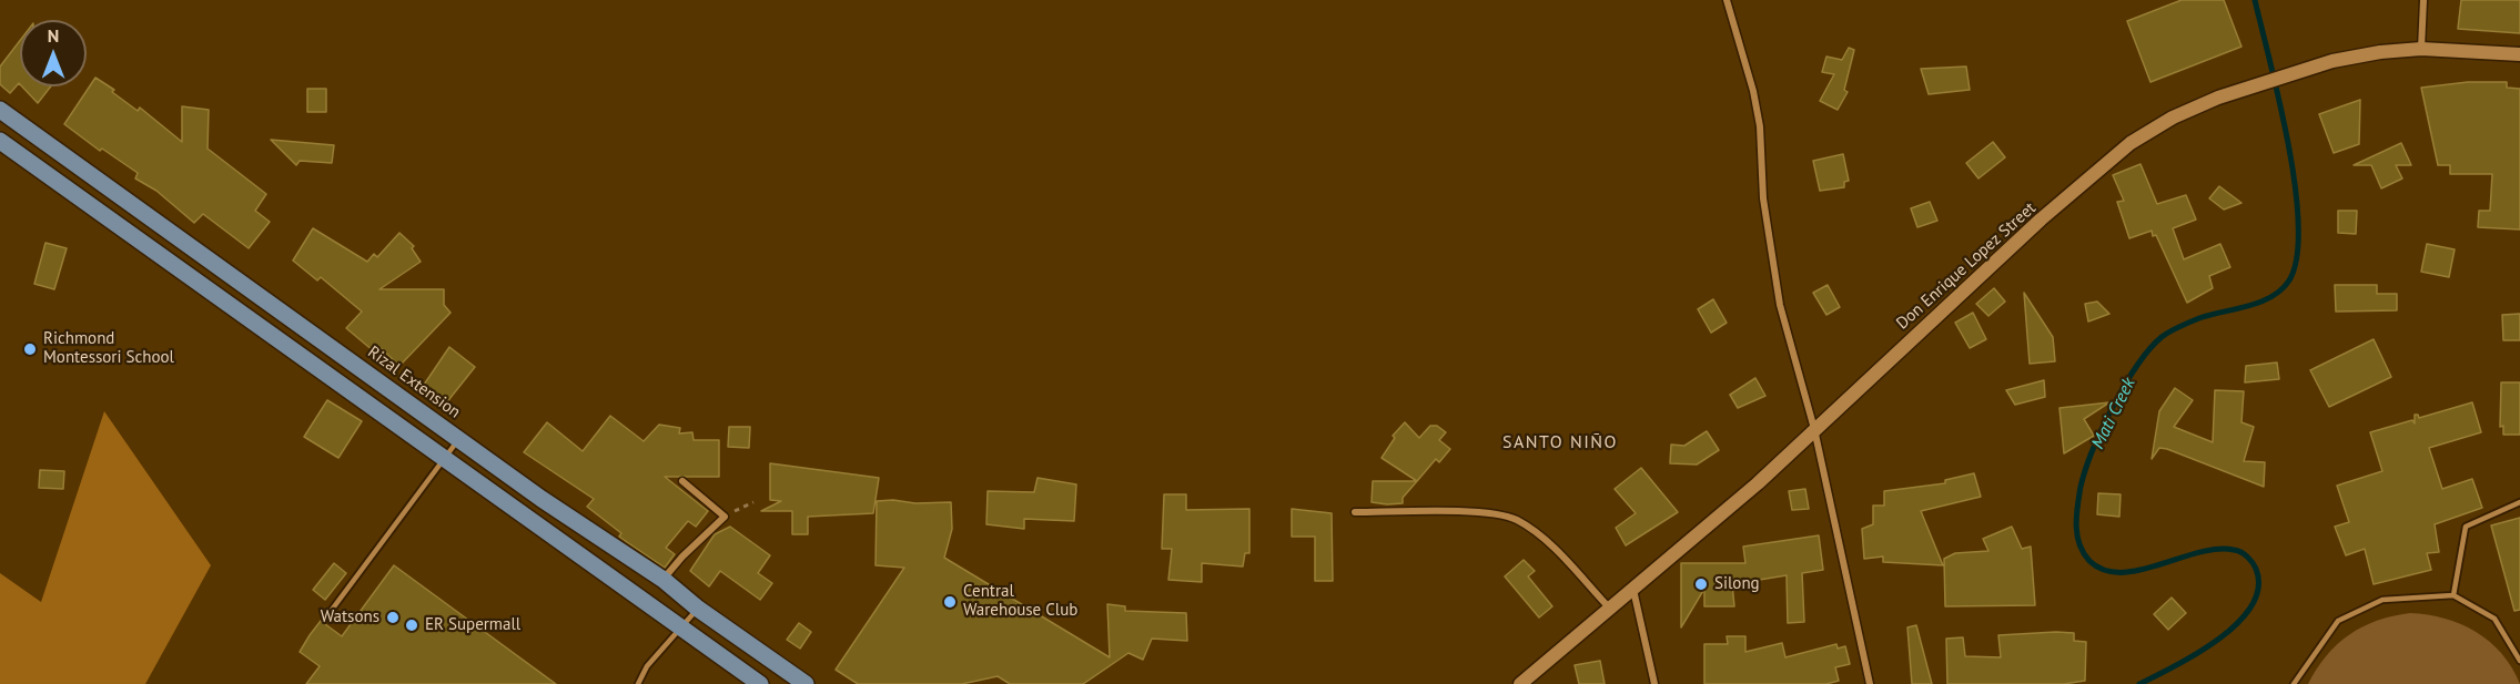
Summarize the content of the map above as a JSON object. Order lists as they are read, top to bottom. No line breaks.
{"streets":{"main road":["Rizal Extension"],"street":["Don Enrique Lopez Street"]},"districts":["SANTO NIÑO"],"water":["Mati Creek"],"places":["Richmond Montessori School","Silong","Central Warehouse Club","Watsons","ER Supermall"],"north":"top"}
